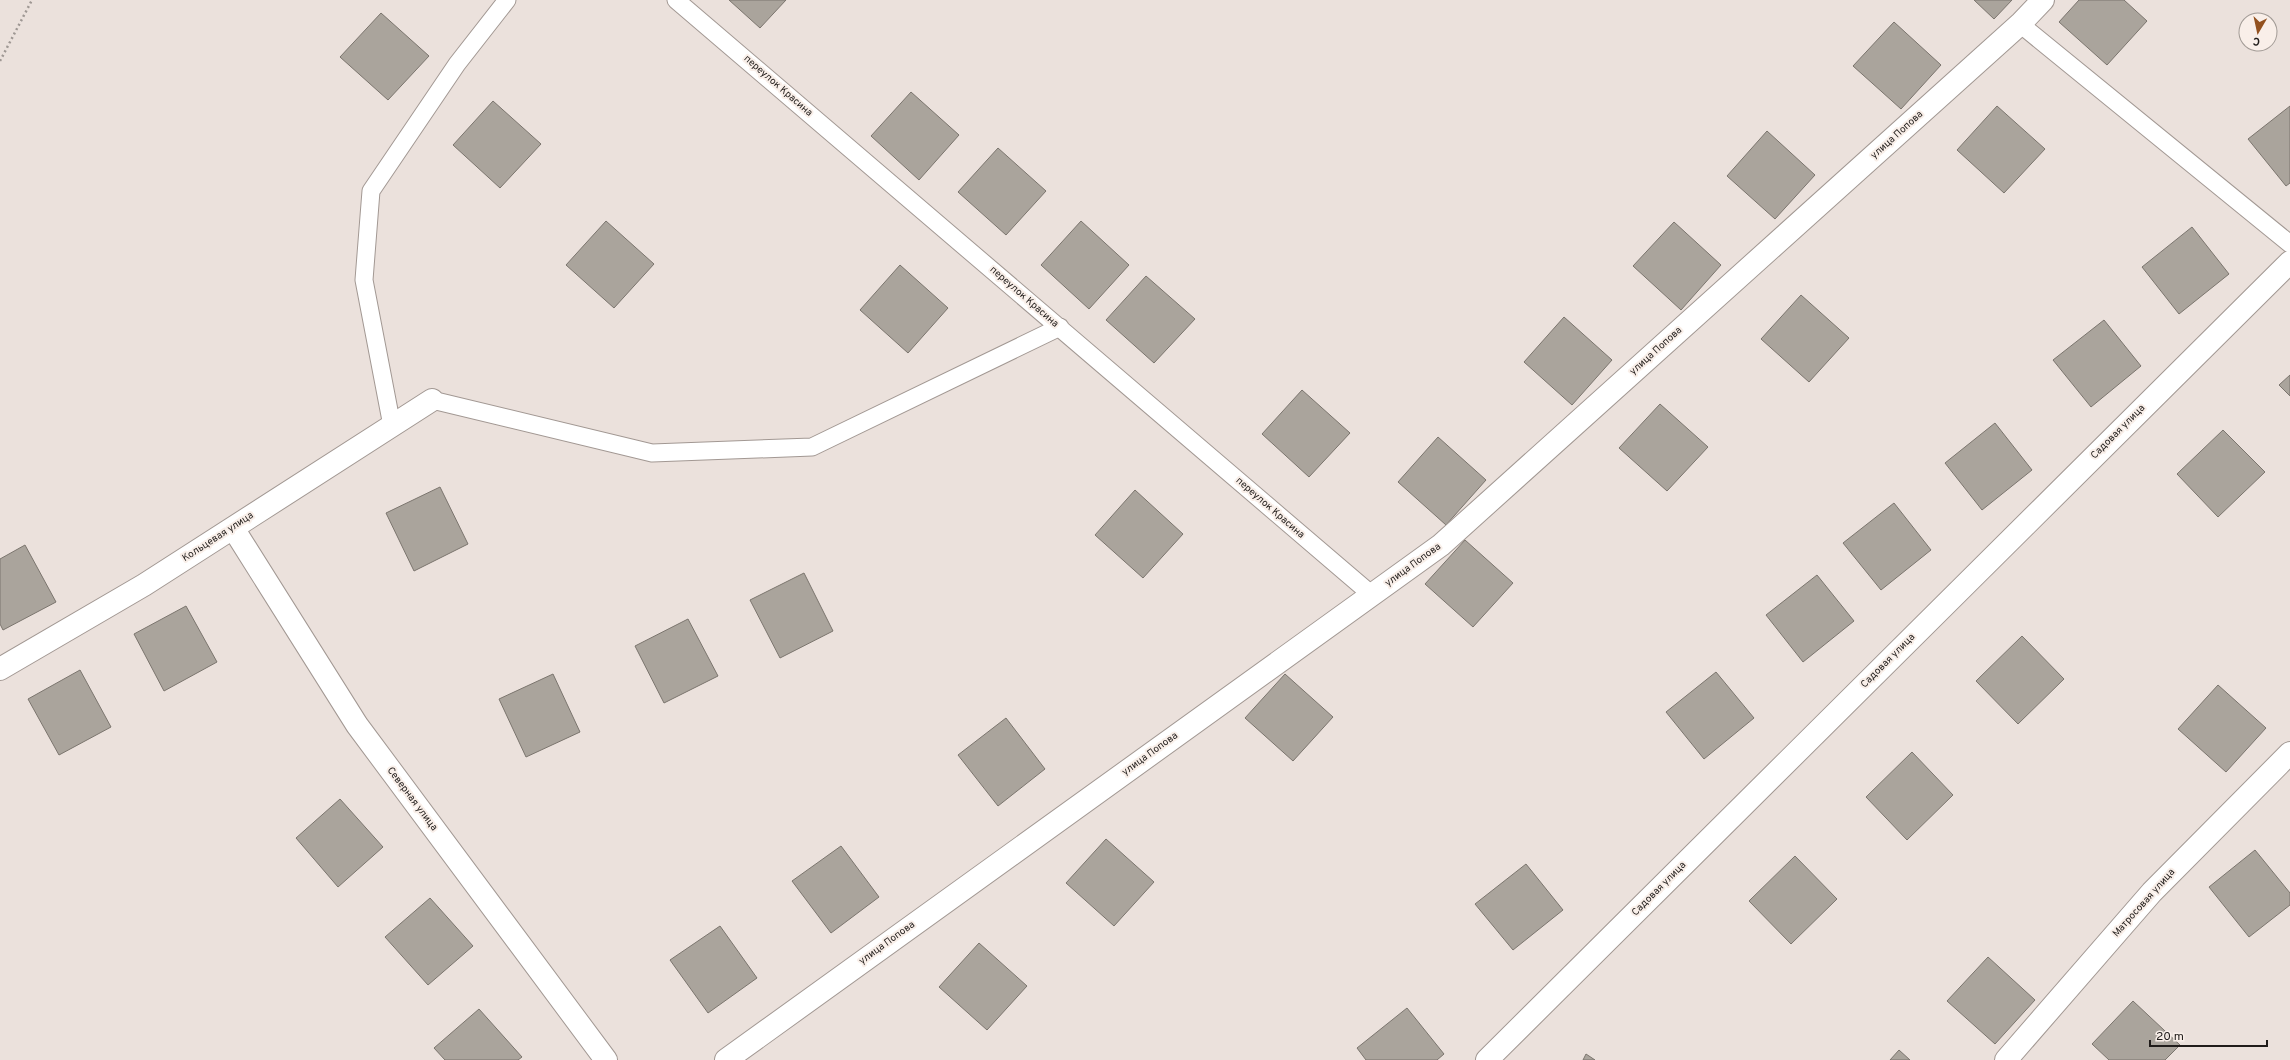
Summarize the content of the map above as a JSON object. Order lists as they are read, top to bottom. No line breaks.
{"streets":{"street":["улица Попова","Садовая улица","Кольцевая улица","Северная улица","Матросовая улица"],"lane":["переулок Красина"]},"crossings":[["переулок Красина","улица Попова"],["Кольцевая улица","Северная улица"]],"scale_bar":"20 m","north":"bottom"}
